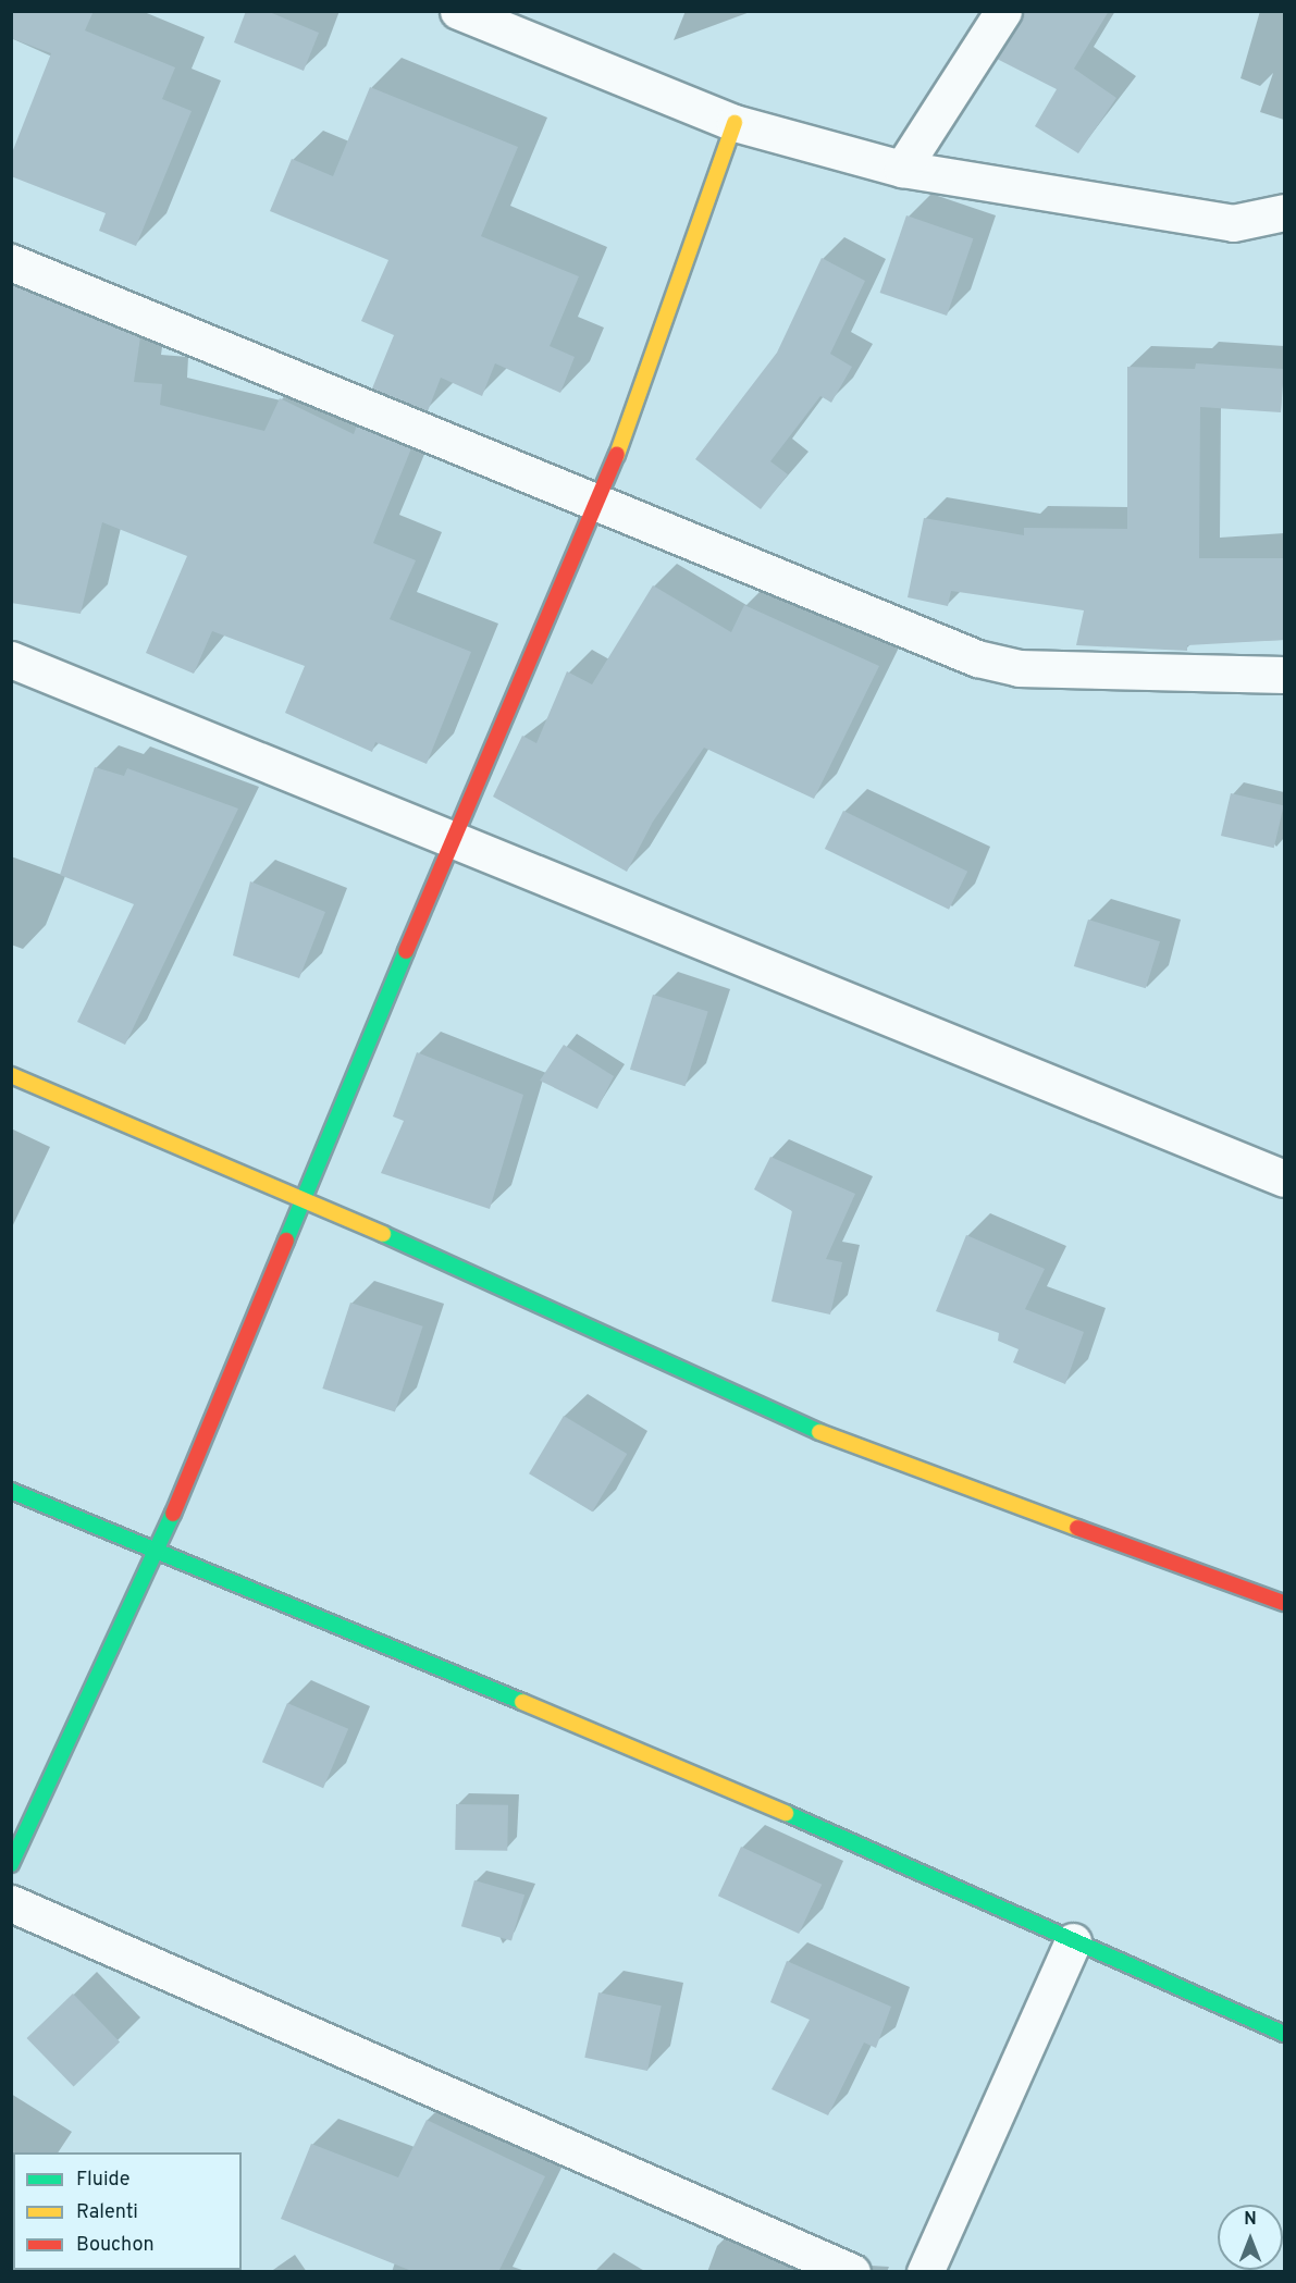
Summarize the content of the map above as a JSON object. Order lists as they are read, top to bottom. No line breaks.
{"legend":["Fluide","Ralenti","Bouchon"],"north":"top"}
